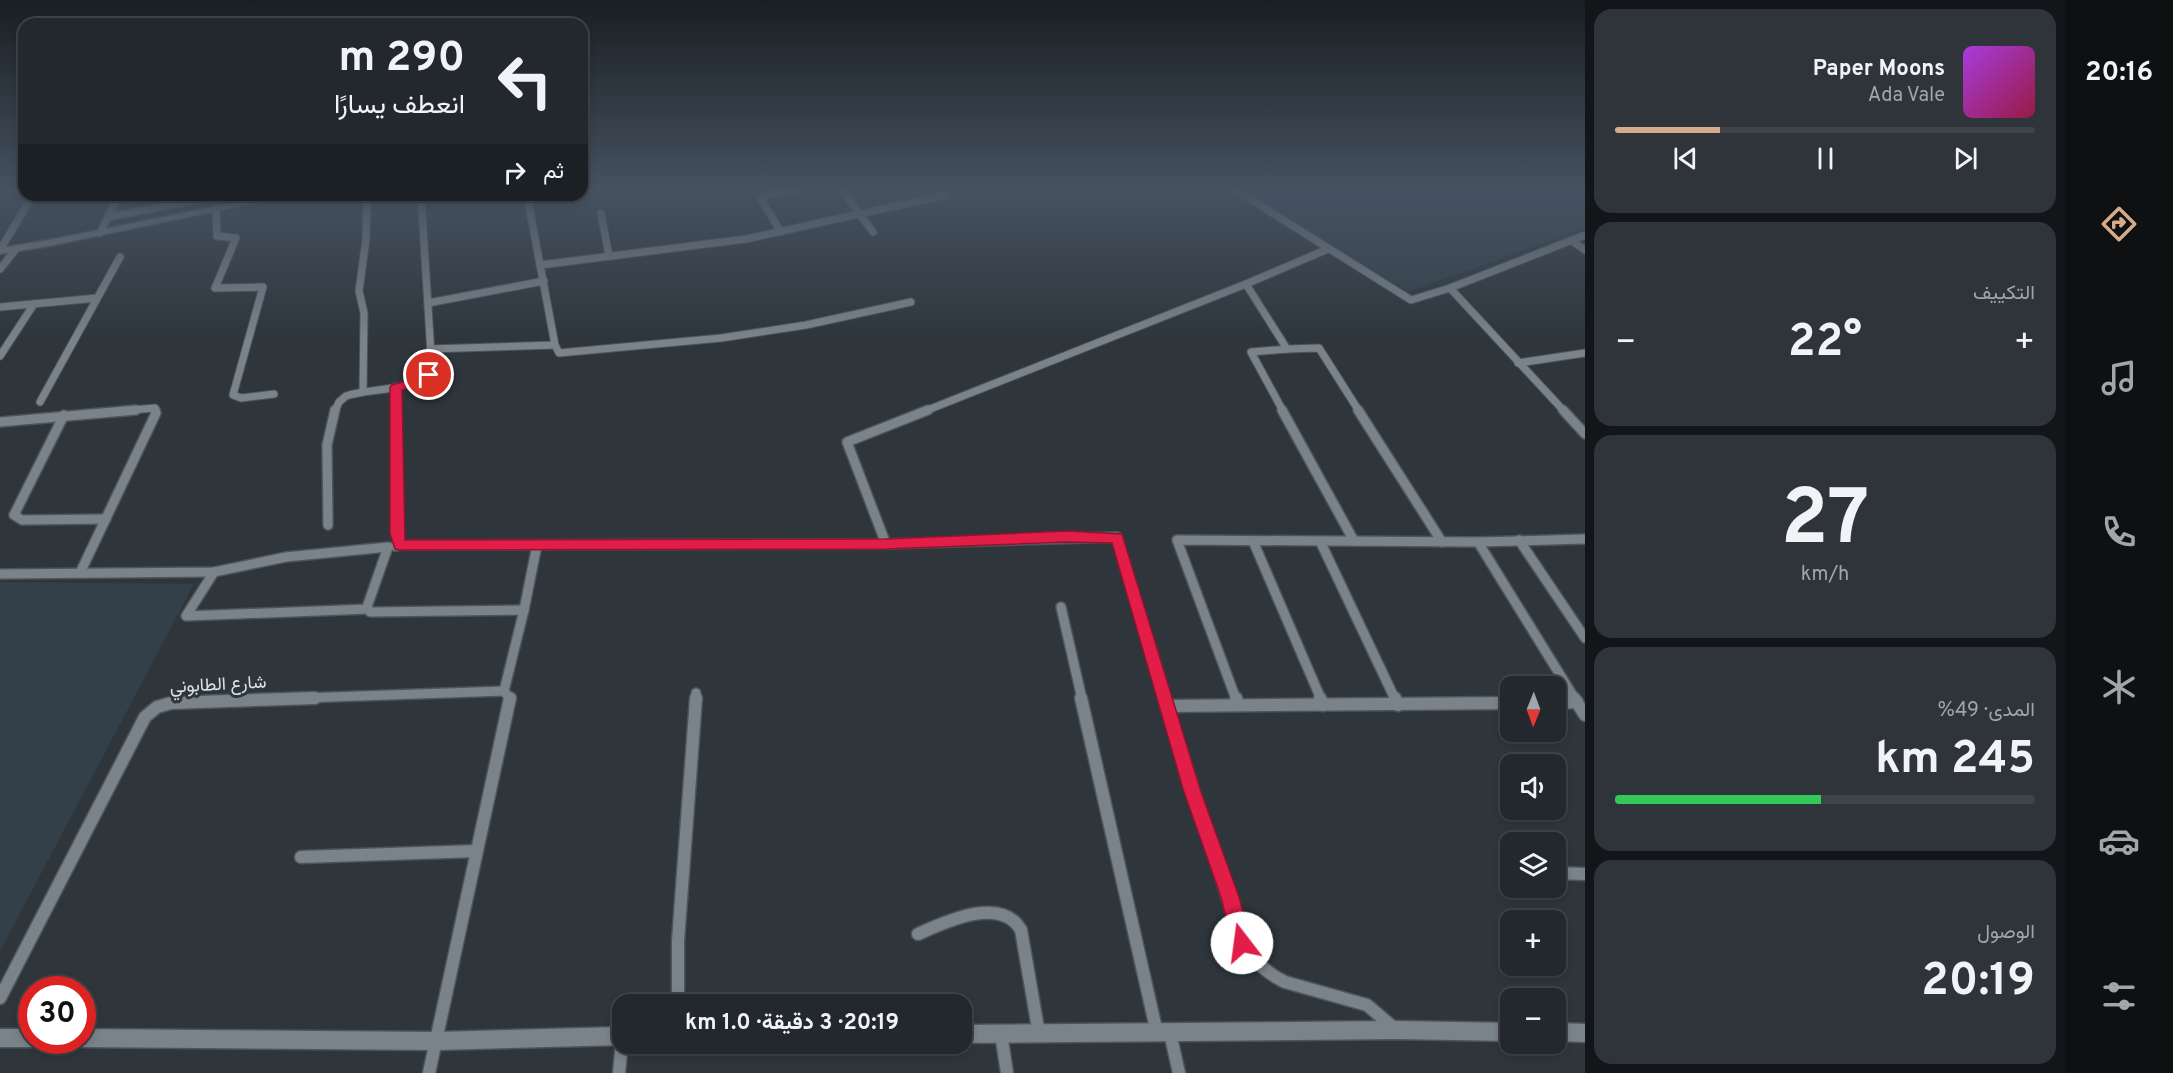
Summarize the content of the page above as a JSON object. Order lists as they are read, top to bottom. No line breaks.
{"streets":{"street":["شارع الطابوني"]},"north":"bottom","page":{"tabs":"20:16","turn":["290 m","انعطف يسارًا"],"song":["Paper Moons","Ada Vale"],"then":"ثم","tile":["التكييف",["27","km/h"],["المدى · 49%","245 km"],["الوصول","20:19"]],"heat":["−","22°","+"],"map_buttons":["+","−"],"limit":"30","trip":"20:19 · 3 دقيقة · 1.0 km"}}
